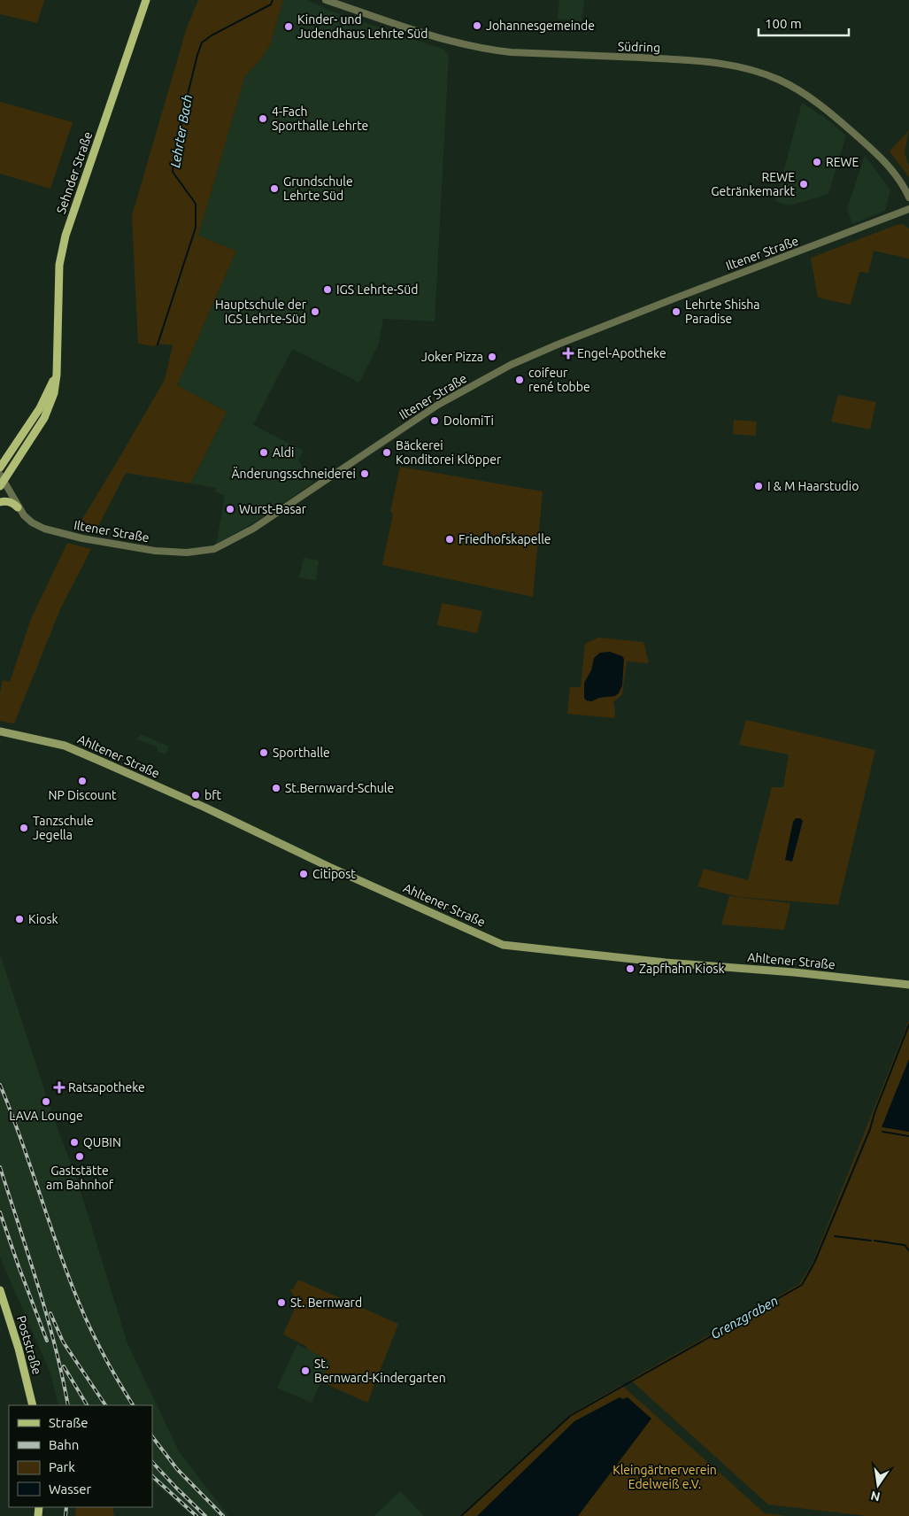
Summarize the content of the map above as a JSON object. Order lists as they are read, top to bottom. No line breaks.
{"streets":{"main road":["Sehnder Straße","Ahltener Straße","Poststraße"],"street":["Südring","Iltener Straße"]},"crossings":[["Sehnder Straße","Iltener Straße"]],"water":["Lehrter Bach","Grenzgraben"],"parks":["Kleingärtnerverein Edelweiß e.V."],"places":{"other":["Johannesgemeinde","Kinder- und Judendhaus Lehrte Süd","4-Fach Sporthalle Lehrte","REWE","REWE Getränkemarkt","Grundschule Lehrte Süd","IGS Lehrte-Süd","Hauptschule der IGS Lehrte-Süd","Lehrte Shisha Paradise","Joker Pizza","coifeur rené tobbe","DolomiTi","Aldi","Bäckerei Konditorei Klöpper","Änderungsschneiderei","I & M Haarstudio","Wurst-Basar","Friedhofskapelle","Sporthalle","NP Discount","St.Bernward-Schule","bft","Tanzschule Jegella","Citipost","Kiosk","Zapfhahn Kiosk","LAVA Lounge","QUBIN","Gaststätte am Bahnhof","St. Bernward","St. Bernward-Kindergarten"],"health":["Engel-Apotheke","Ratsapotheke"]},"legend":["Straße","Bahn","Park","Wasser"],"scale_bar":"100 m","north":"bottom"}
